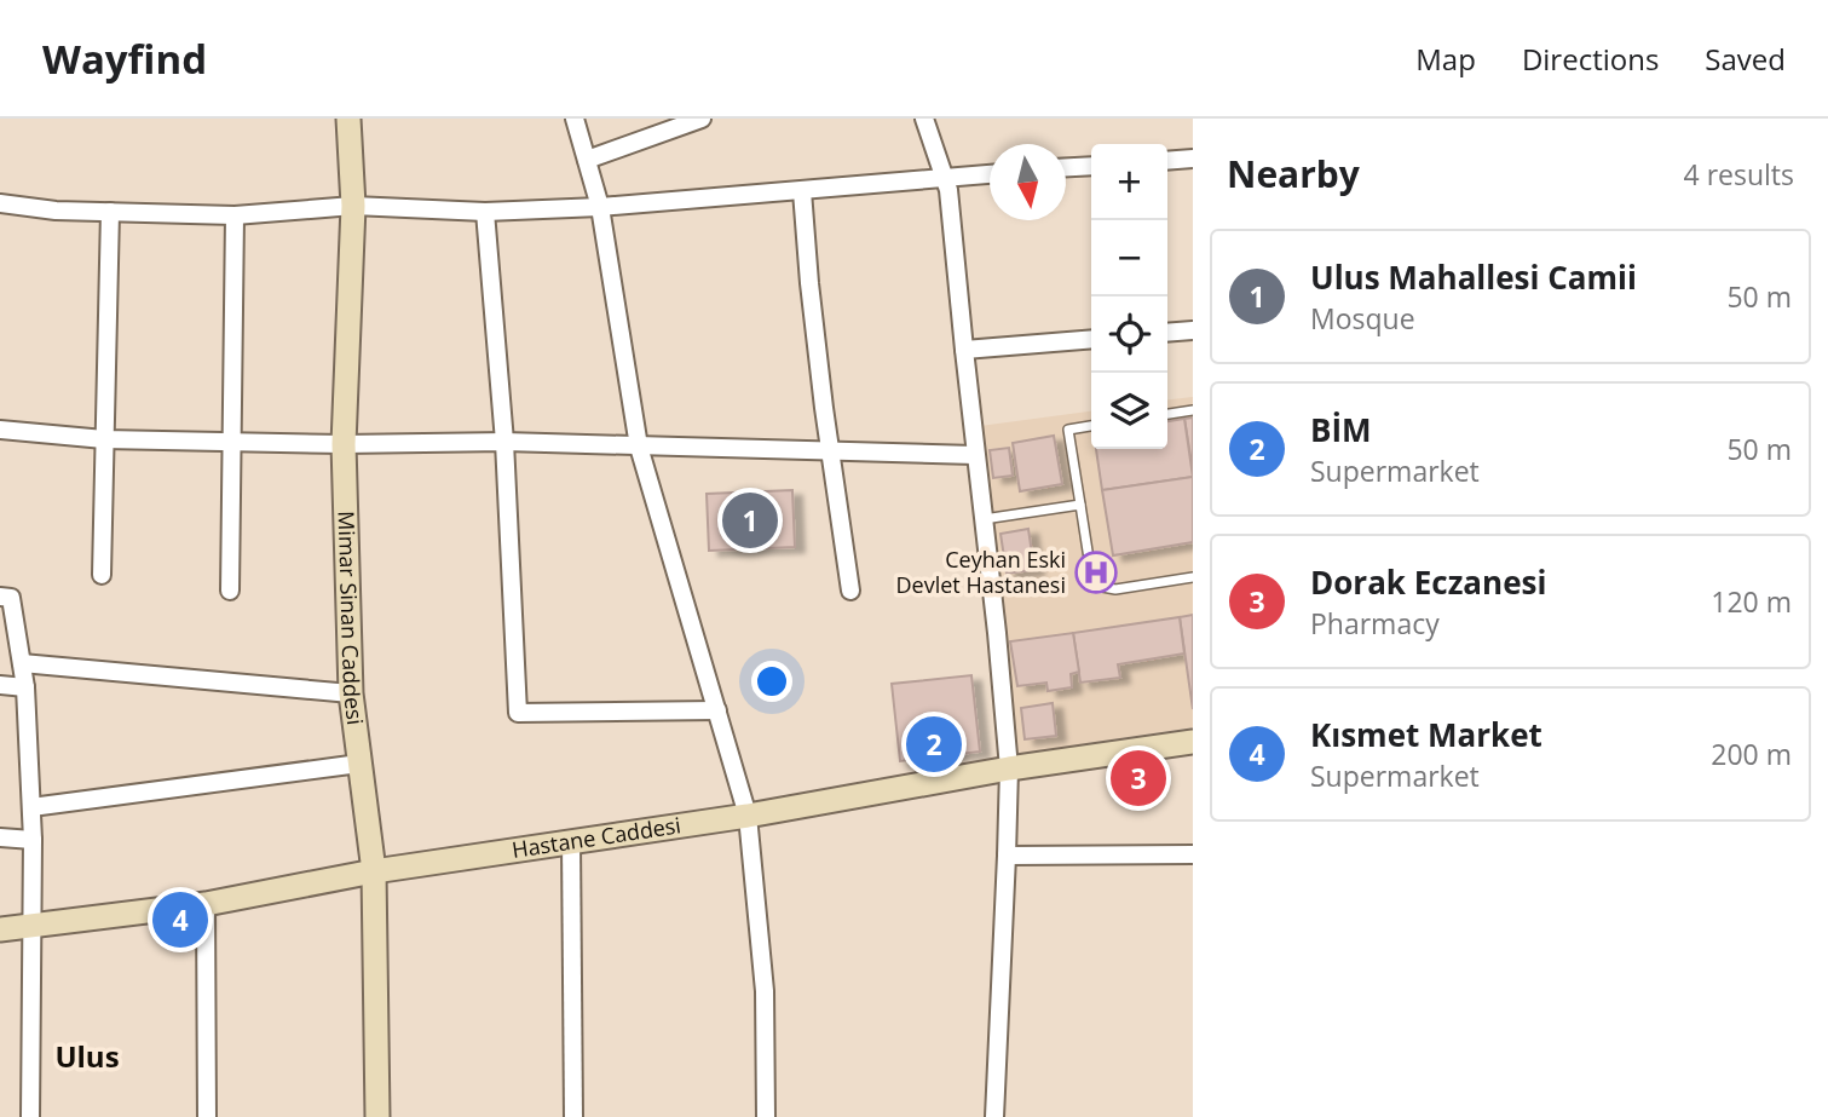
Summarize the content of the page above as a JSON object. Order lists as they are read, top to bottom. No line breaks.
{"streets":{"street":["Mimar Sinan Caddesi","Hastane Caddesi"]},"crossings":[["Mimar Sinan Caddesi","Hastane Caddesi"]],"districts":["Ulus"],"places":{"hospital":["Ceyhan Eski Devlet Hastanesi"]},"north":"bottom","page":{"header":"Wayfind","nav":["Map","Directions","Saved"],"heading":["Nearby","4 results"],"map_buttons":["+","−"],"list":[{"mark":"1","name":"Ulus Mahallesi Camii","note":"Mosque","value":"50 m"},{"mark":"2","name":"BİM","note":"Supermarket","value":"50 m"},{"mark":"3","name":"Dorak Eczanesi","note":"Pharmacy","value":"120 m"},{"mark":"4","name":"Kısmet Market","note":"Supermarket","value":"200 m"}],"pins":["1","2","3","4"]}}
